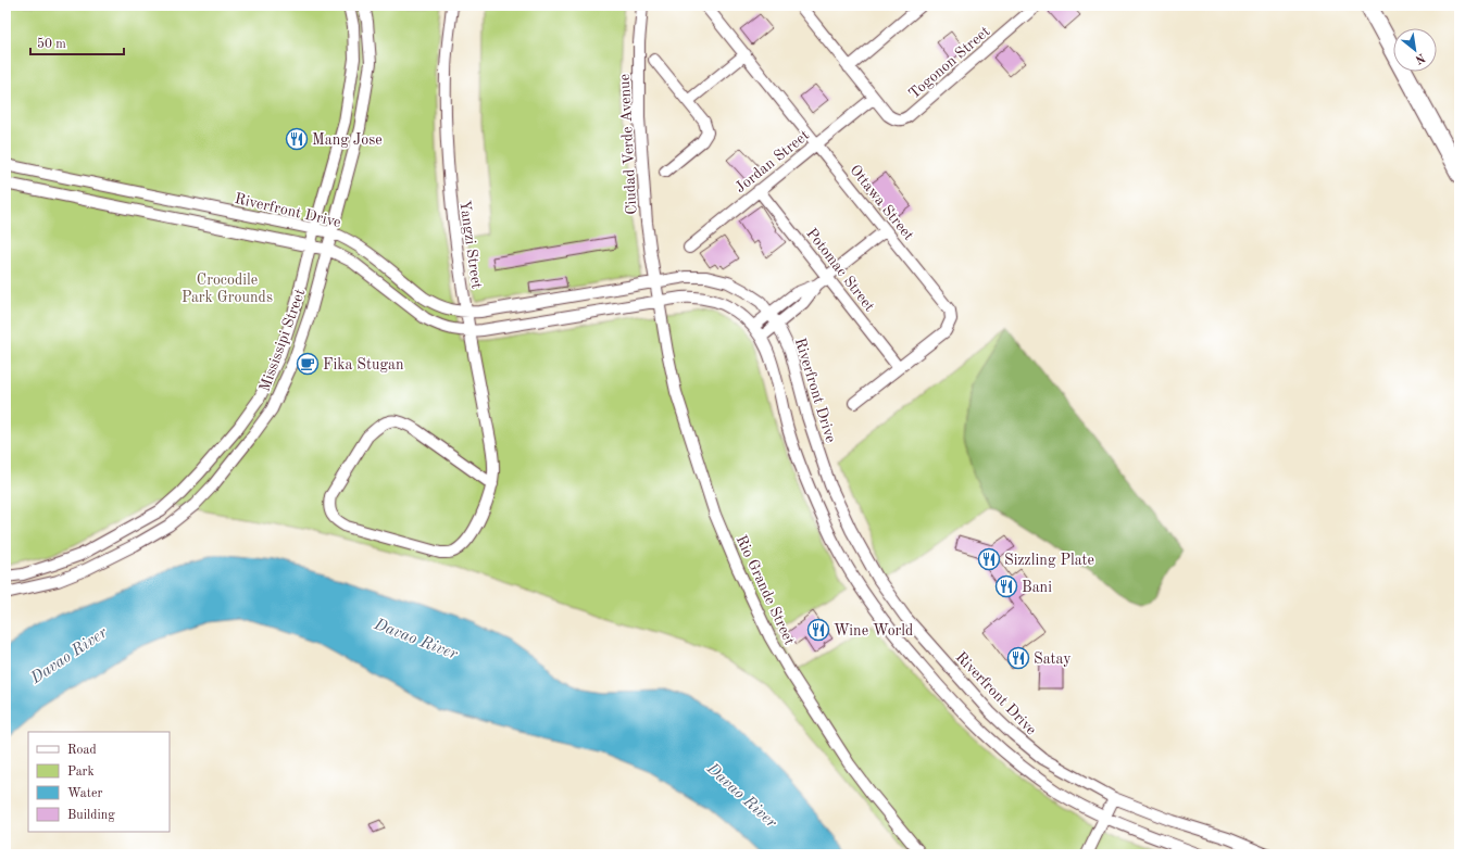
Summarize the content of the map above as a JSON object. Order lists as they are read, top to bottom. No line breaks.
{"streets":{"street":["Togonon Street","Ciudad Verde Avenue","Jordan Street","Ottawa Street","Riverfront Drive","Yangzi Street","Potomac Street","Mississipi Street","Rio Grande Street"]},"crossings":[["Togonon Street","Jordan Street"],["Ciudad Verde Avenue","Riverfront Drive"],["Ciudad Verde Avenue","Rio Grande Street"],["Jordan Street","Ottawa Street"],["Jordan Street","Potomac Street"],["Ottawa Street","Potomac Street"],["Riverfront Drive","Yangzi Street"],["Riverfront Drive","Mississipi Street"],["Riverfront Drive","Rio Grande Street"]],"water":["Davao River"],"parks":["Crocodile Park Grounds"],"places":{"restaurant":["Mang Jose","Sizzling Plate","Bani","Wine World","Satay"],"cafe":["Fika Stugan"]},"legend":["Road","Park","Water","Building"],"scale_bar":"50 m","north":"bottom right"}
